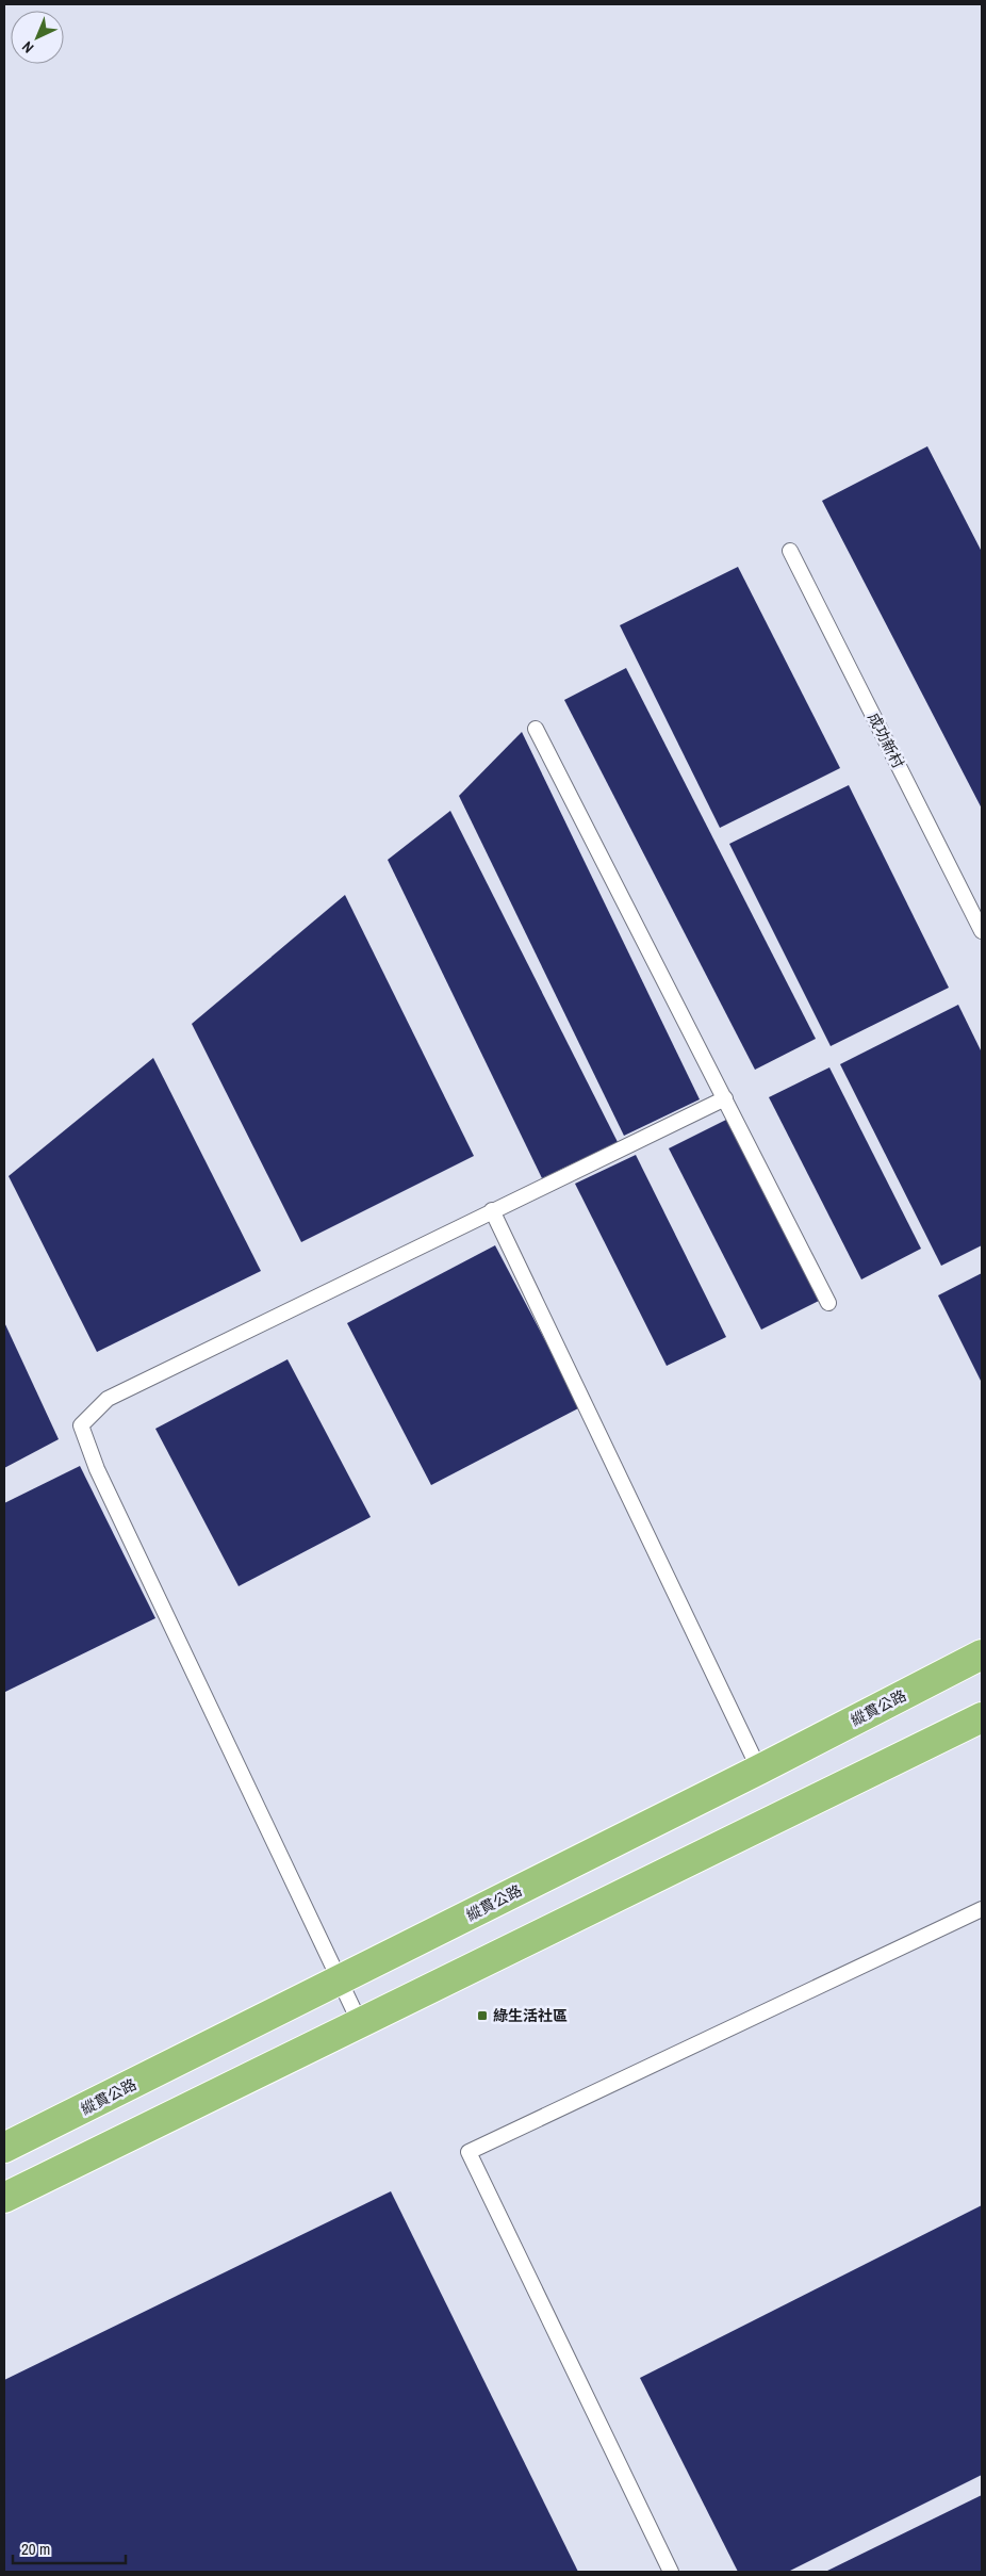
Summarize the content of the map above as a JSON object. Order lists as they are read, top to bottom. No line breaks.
{"streets":{"main road":["縱貫公路"],"lane":["成功新村"]},"places":{"transit":["綠生活社區"]},"scale_bar":"20 m","north":"bottom left"}
